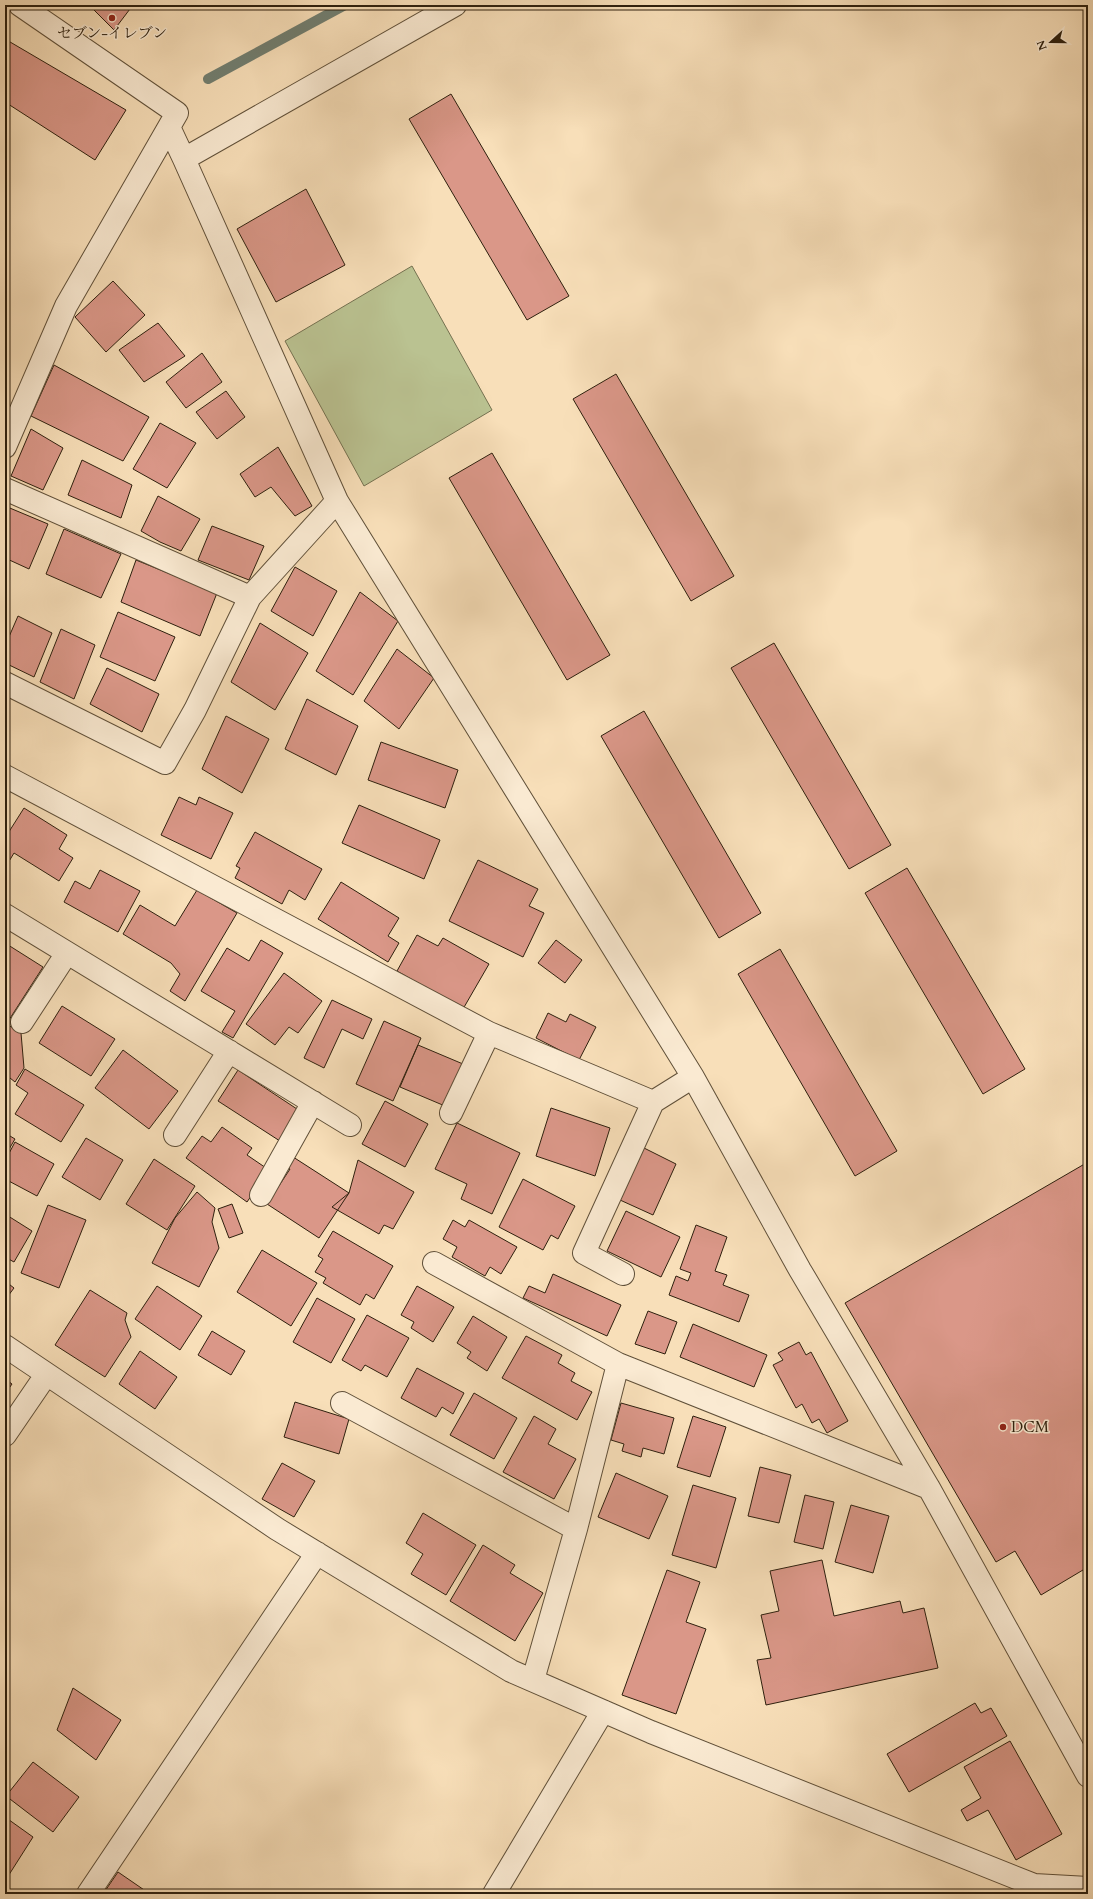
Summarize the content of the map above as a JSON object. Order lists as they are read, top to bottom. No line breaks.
{"places":["セブン-イレブン","DCM"],"north":"left"}
